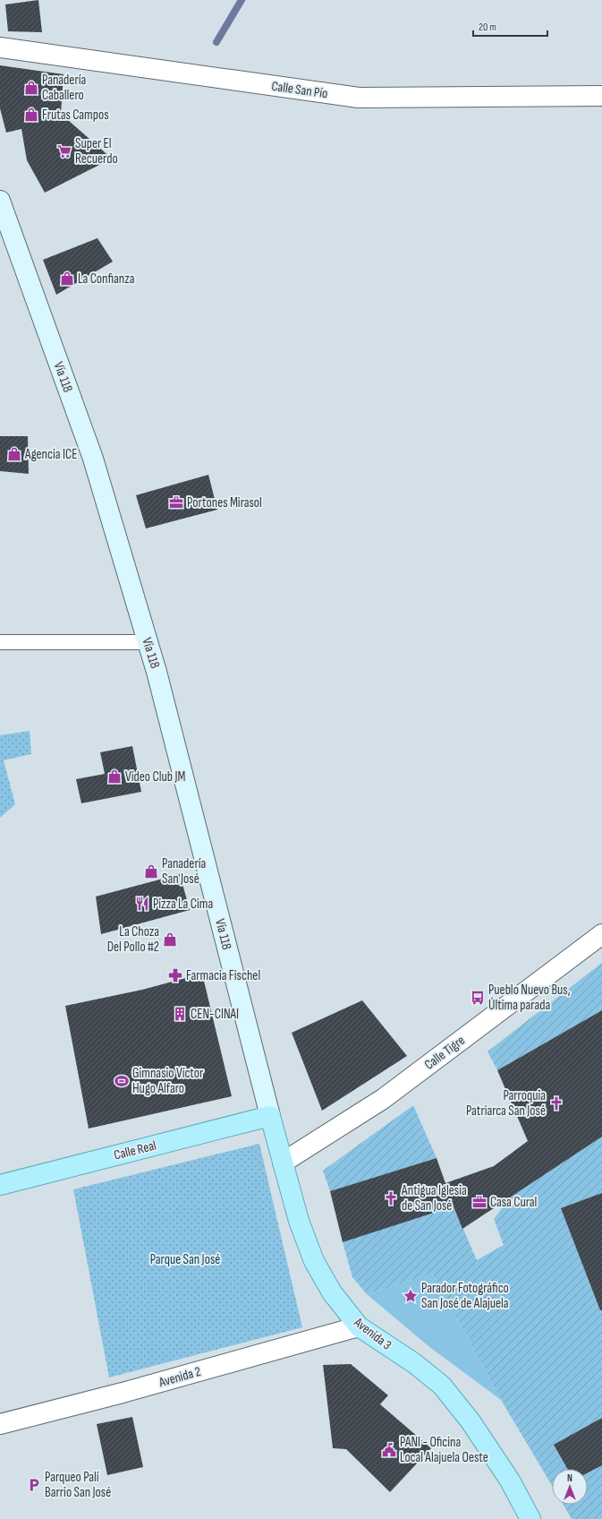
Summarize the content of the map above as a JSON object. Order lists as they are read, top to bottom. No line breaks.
{"streets":{"main road":["Vía 118","Calle Real","Avenida 3"],"street":["Calle San Pío","Calle Tigre","Avenida 2"]},"crossings":[["Vía 118","Calle Real"],["Vía 118","Avenida 3"],["Calle Tigre","Avenida 3"],["Calle Real","Avenida 3"],["Avenida 3","Avenida 2"]],"parks":["Parque San José"],"places":{"shop":["Panadería Caballero","Frutas Campos","La Confianza","Agencia ICE","Video Club JM","Panadería San José","La Choza Del Pollo #2"],"supermarket":["Super El Recuerdo"],"office":["Portones Mirasol","Casa Cural"],"restaurant":["Pizza La Cima"],"pharmacy":["Farmacia Fischel"],"bus stop":["Pueblo Nuevo Bus, Última parada"],"building":["CEN-CINAI"],"sports":["Gimnasio Víctor Hugo Alfaro"],"church":["Parroquia Patriarca San José","Antigua Iglesia de San José"],"place":["Parador Fotográfico San José de Alajuela"],"public building":["PANI - Oficina Local Alajuela Oeste"],"parking":["Parqueo Palí Barrio San José"]},"scale_bar":"20 m","north":"top"}
